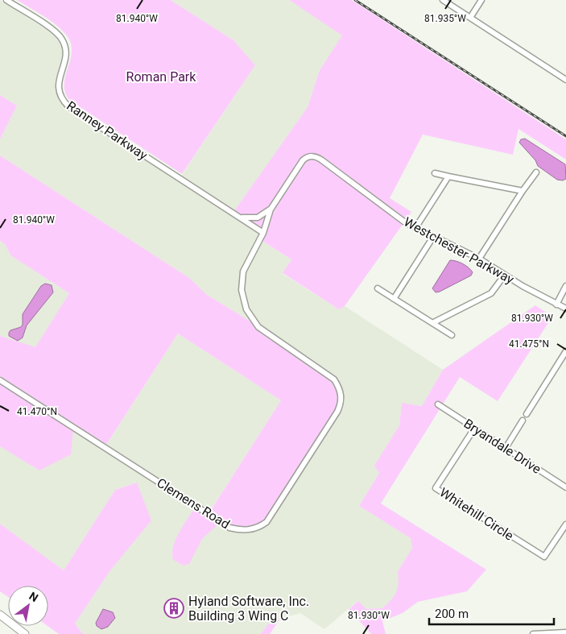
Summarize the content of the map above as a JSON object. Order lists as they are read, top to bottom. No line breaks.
{"streets":{"street":["Ranney Parkway","Westchester Parkway","Bryandale Drive","Clemens Road","Whitehill Circle"]},"crossings":[["Ranney Parkway","Westchester Parkway"],["Westchester Parkway","Clemens Road"],["Bryandale Drive","Whitehill Circle"]],"parks":["Roman Park"],"places":{"building":["Hyland Software, Inc. Building 3 Wing C"]},"scale_bar":"200 m","north":"top right","coordinates":["81.940°W","81.935°W","81.930°W","41.475°N","41.470°N"]}
